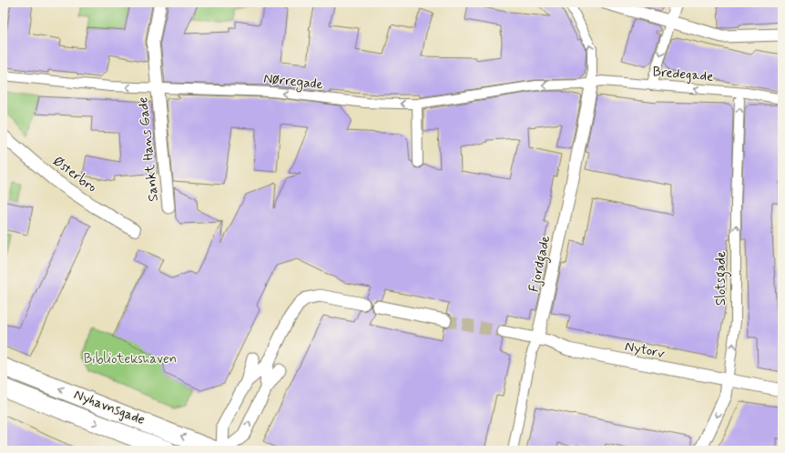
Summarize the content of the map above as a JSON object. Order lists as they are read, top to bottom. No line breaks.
{"streets":{"main road":["Nyhavnsgade"],"street":["Bredegade","Nørregade","Sankt Hans Gade","Østerbro","Fjordgade","Slotsgade","Nytorv"]},"crossings":[["Bredegade","Nørregade"],["Bredegade","Fjordgade"],["Nørregade","Sankt Hans Gade"],["Nørregade","Fjordgade"],["Fjordgade","Nytorv"],["Slotsgade","Nytorv"]],"one_way":["Nørregade"],"parks":["Bibliotekshaven"]}
